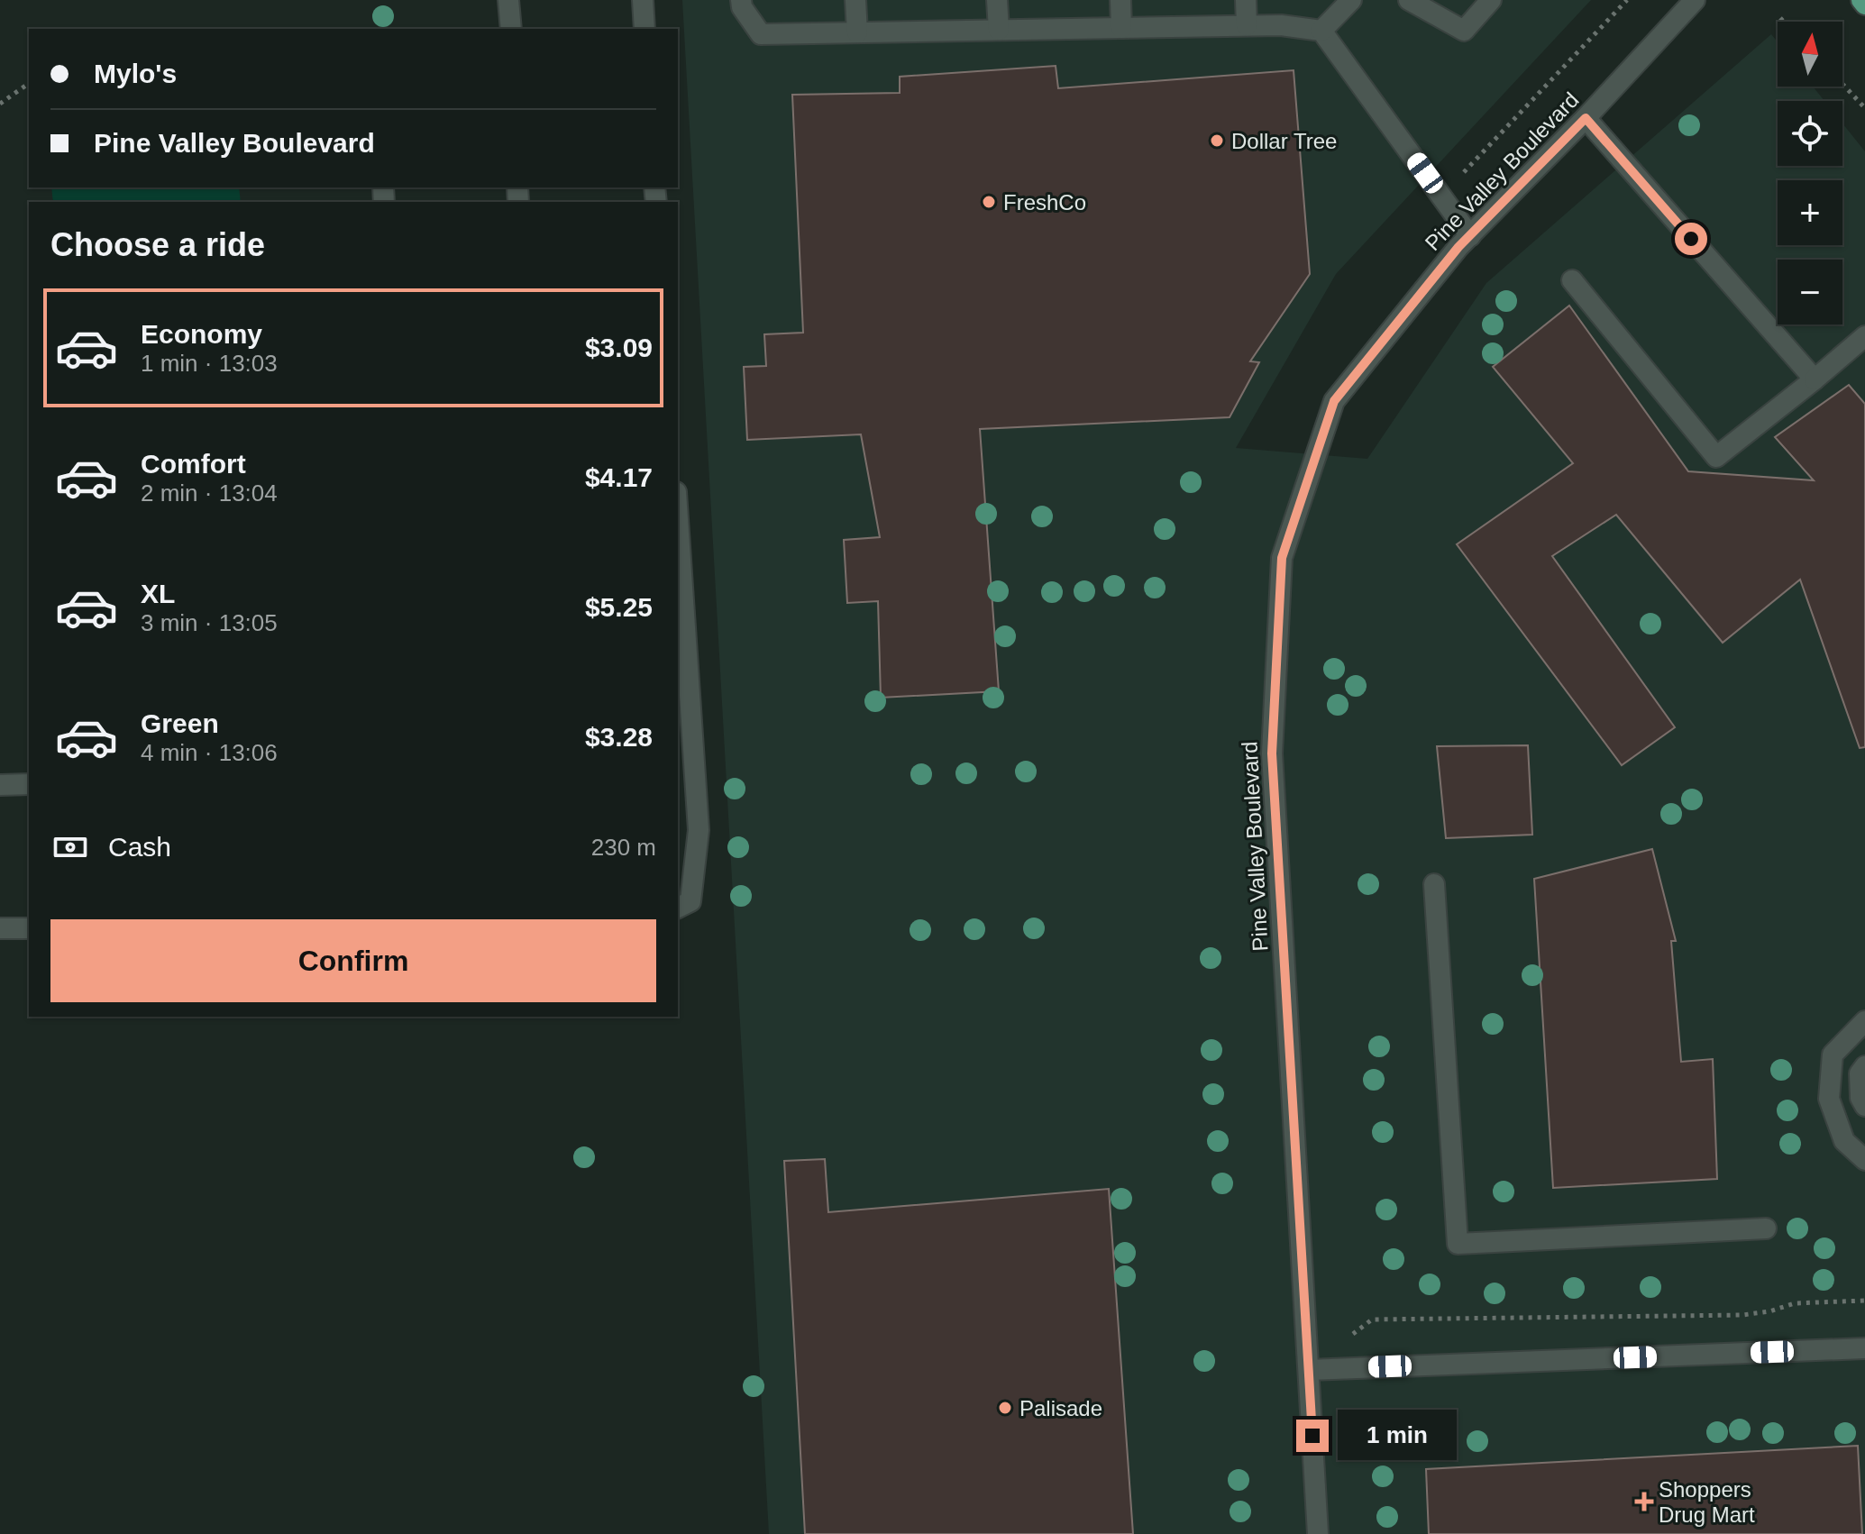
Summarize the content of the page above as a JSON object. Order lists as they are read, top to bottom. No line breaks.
{"streets":{"street":["Pine Valley Boulevard"]},"places":{"other":["Dollar Tree","FreshCo","Palisade"],"health":["Shoppers Drug Mart"]},"north":"top","page":{"map_buttons":["+","−"],"banner":["Mylo's","Pine Valley Boulevard"],"heading":"Choose a ride","list":[{"name":"Economy","note":"1 min · 13:03","value":"$3.09"},{"name":"Comfort","note":"2 min · 13:04","value":"$4.17"},{"name":"XL","note":"3 min · 13:05","value":"$5.25"},{"name":"Green","note":"4 min · 13:06","value":"$3.28"}],"pay":["Cash","230 m"],"buttons":"Confirm","bubble":"1 min"}}
